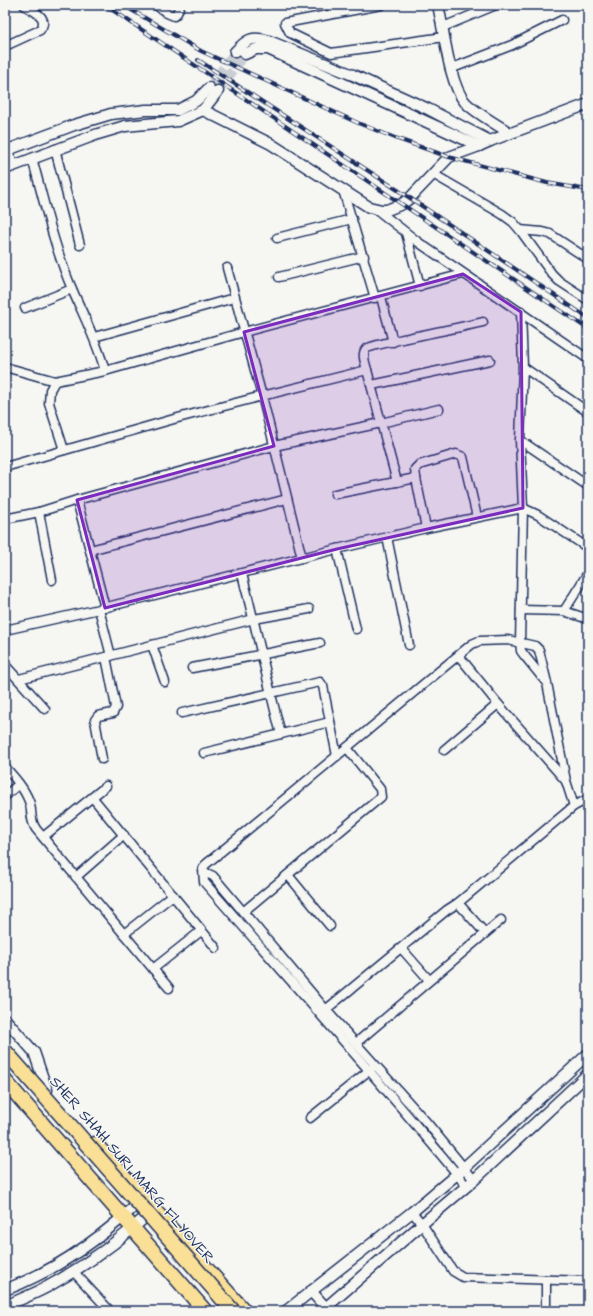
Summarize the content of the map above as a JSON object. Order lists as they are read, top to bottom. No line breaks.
{"streets":{"highway":["SHER SHAH SURI MARG FLYOVER"]}}
